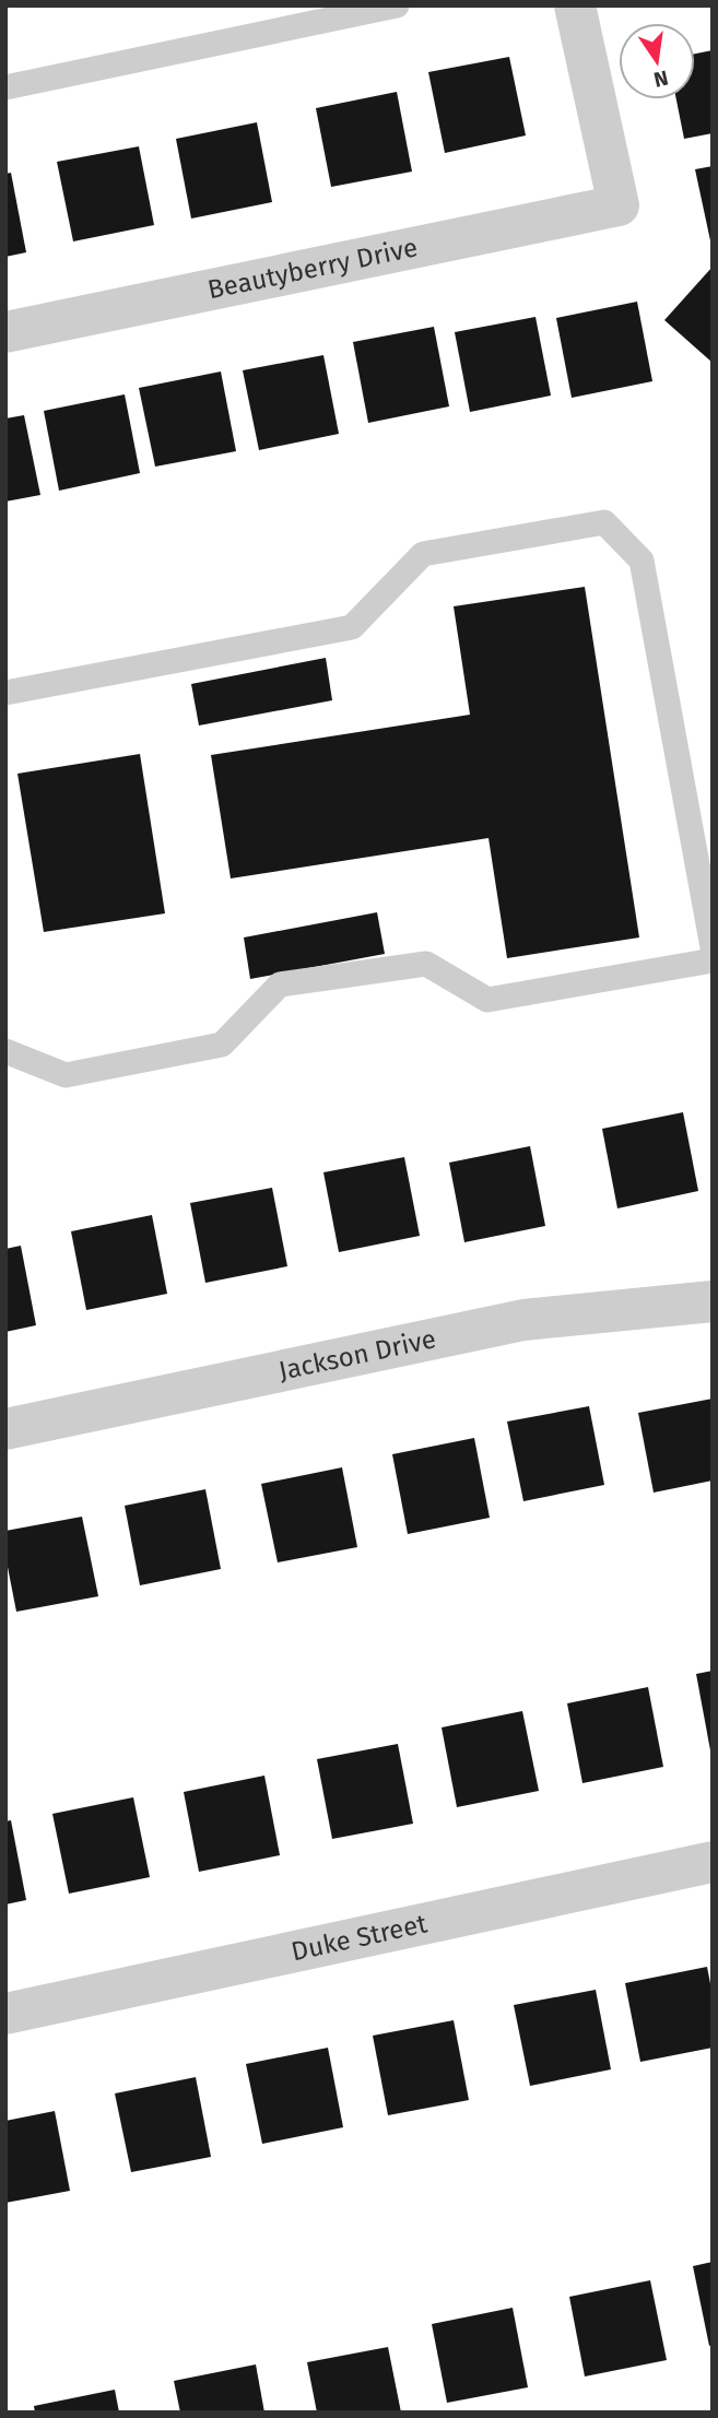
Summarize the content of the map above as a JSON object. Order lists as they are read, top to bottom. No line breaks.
{"streets":{"street":["Beautyberry Drive","Jackson Drive","Duke Street"]},"north":"bottom"}
